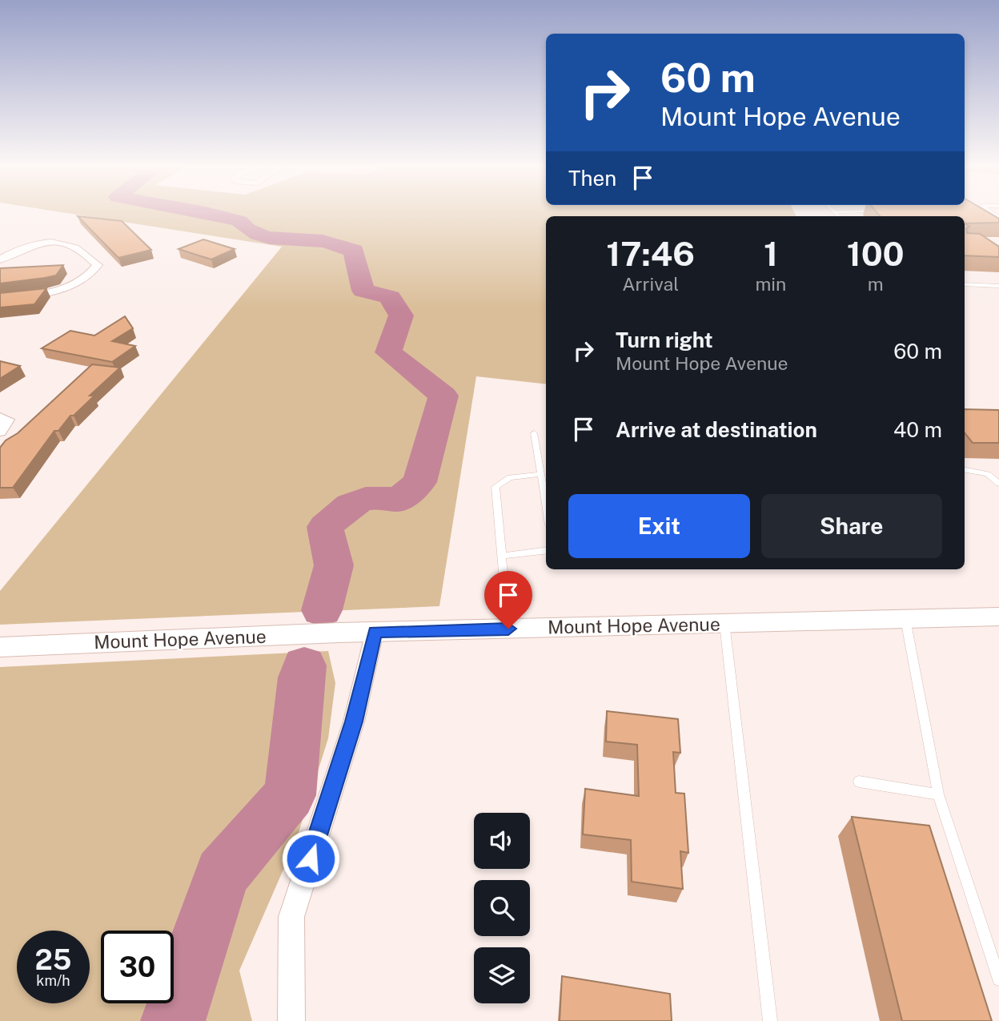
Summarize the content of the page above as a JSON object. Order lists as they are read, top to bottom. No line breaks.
{"streets":{"street":["Mount Hope Avenue"]},"page":{"turn":["60 m","Mount Hope Avenue"],"then":"Then","eta":["17:46","Arrival","1","min","100","m"],"list":[{"name":"Turn right","note":"Mount Hope Avenue","value":"60 m"},{"name":"Arrive at destination","value":"40 m"}],"buttons":["Exit","Share"],"speed":"25 km/h","limit":"30"}}
